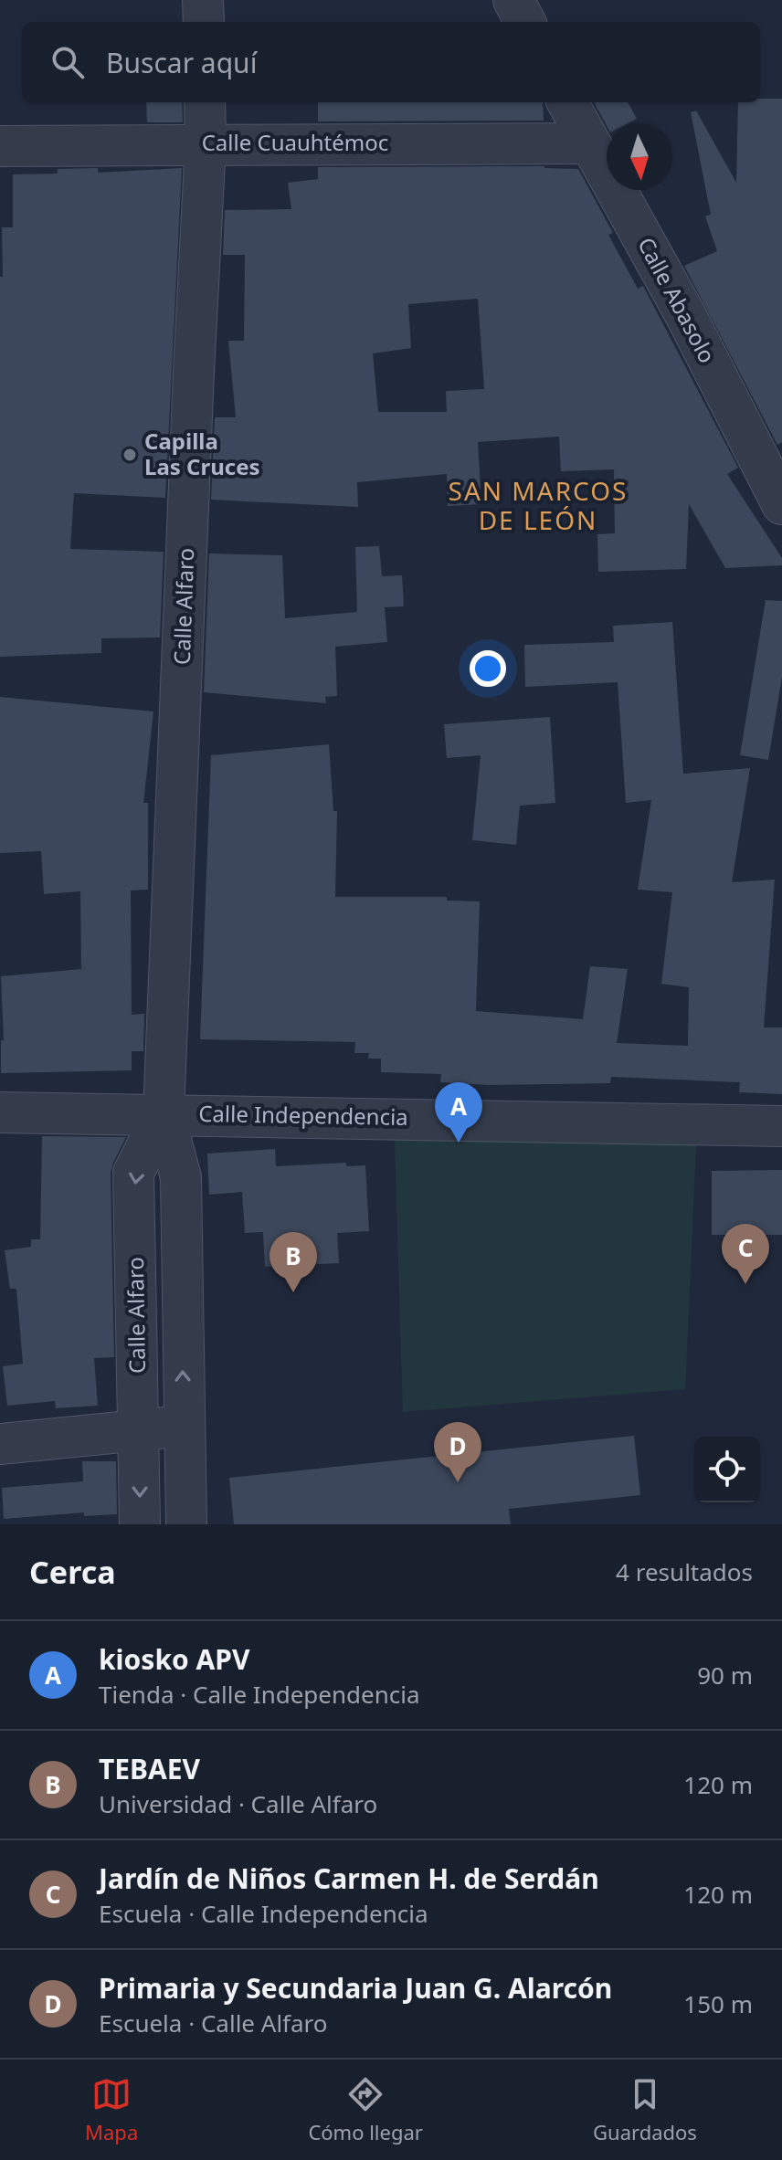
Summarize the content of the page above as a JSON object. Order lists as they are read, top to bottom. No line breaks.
{"streets":{"street":["Calle Cuauhtémoc","Calle Abasolo","Calle Alfaro","Calle Independencia"]},"crossings":[["Calle Cuauhtémoc","Calle Abasolo"],["Calle Cuauhtémoc","Calle Alfaro"],["Calle Alfaro","Calle Independencia"]],"districts":["SAN MARCOS DE LEÓN"],"places":["Capilla Las Cruces"],"north":"bottom","page":{"search":"Buscar aquí","pins":["A","C","B","D"],"heading":["Cerca","4 resultados"],"list":[{"mark":"A","name":"kiosko APV","note":"Tienda · Calle Independencia","value":"90 m"},{"mark":"B","name":"TEBAEV","note":"Universidad · Calle Alfaro","value":"120 m"},{"mark":"C","name":"Jardín de Niños Carmen H. de Serdán","note":"Escuela · Calle Independencia","value":"120 m"},{"mark":"D","name":"Primaria y Secundaria Juan G. Alarcón","note":"Escuela · Calle Alfaro","value":"150 m"}],"nav":["Mapa","Cómo llegar","Guardados"]}}
